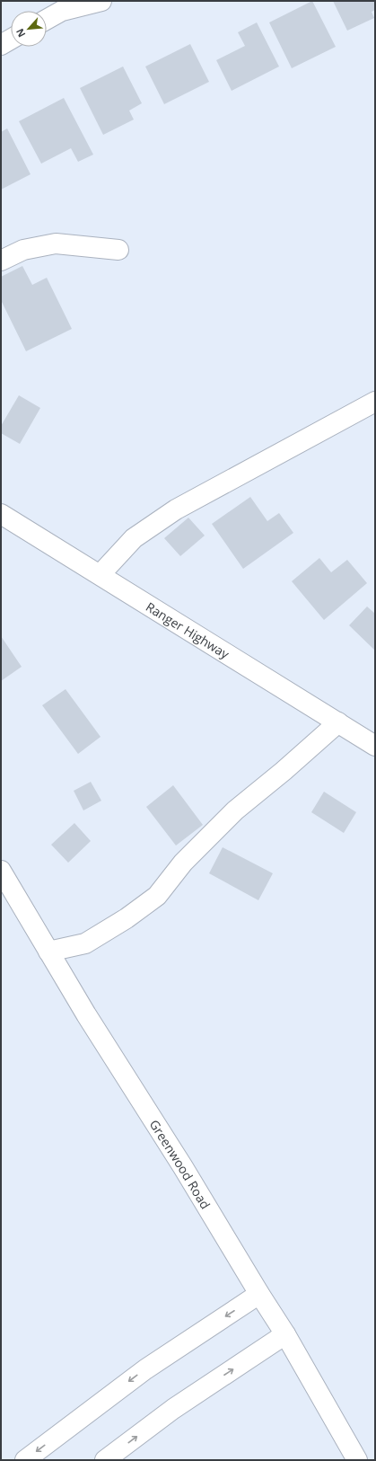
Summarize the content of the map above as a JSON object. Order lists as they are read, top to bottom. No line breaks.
{"streets":{"street":["Ranger Highway","Greenwood Road"]},"north":"bottom left"}
